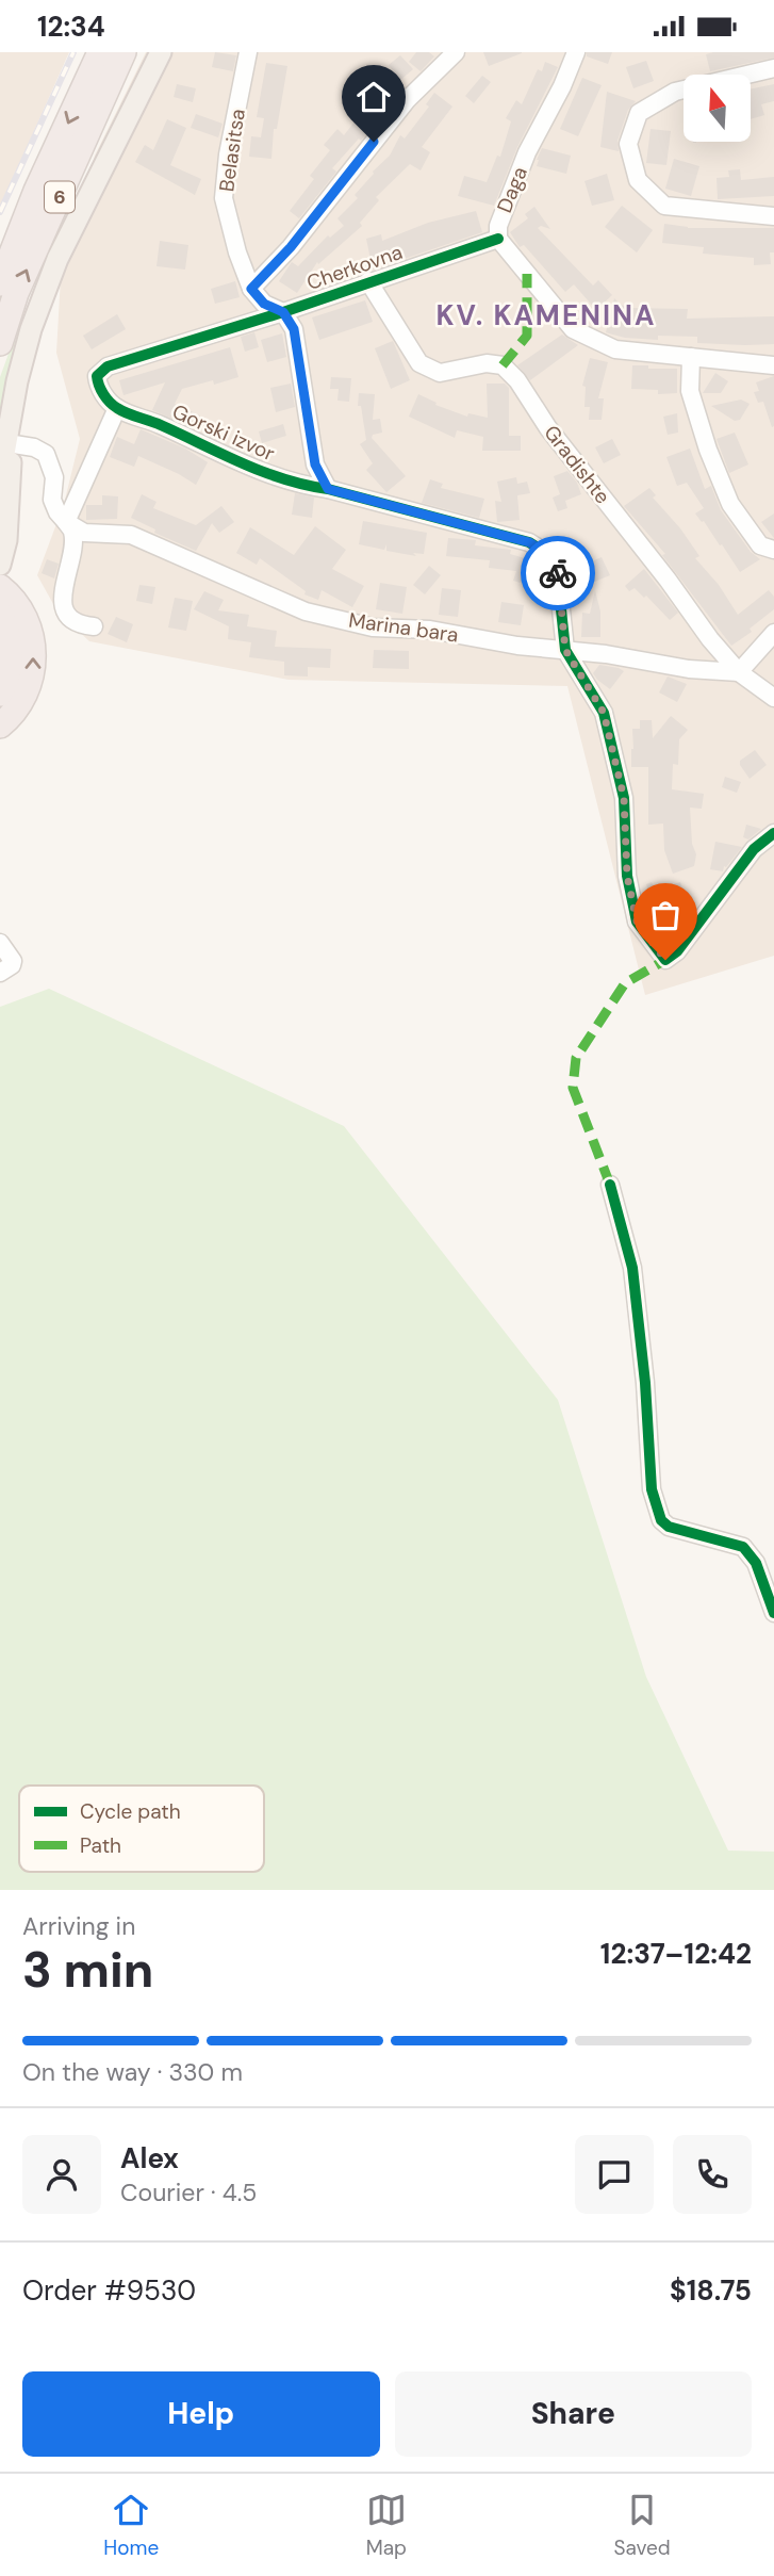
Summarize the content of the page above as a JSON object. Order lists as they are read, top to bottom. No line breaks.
{"streets":{"highway":["6"],"street":["Belasitsa","Daga","Cherkovna","Gorski izvor","Gradishte","Marina bara"]},"crossings":[["Daga","Cherkovna"],["Cherkovna","Gorski izvor"],["Cherkovna","Gradishte"],["Gorski izvor","Marina bara"],["Gradishte","Marina bara"]],"districts":["KV. KAMENINA"],"legend":["Cycle path","Path"],"north":"top","page":{"status":"12:34","heading":["3 min","Arriving in","12:37–12:42"],"panel":["Alex","Courier · 4.5","Order #9530","$18.75"],"bar":"On the way · 330 m","buttons":["Help","Share"],"tabs":["Home","Map","Saved"]}}
